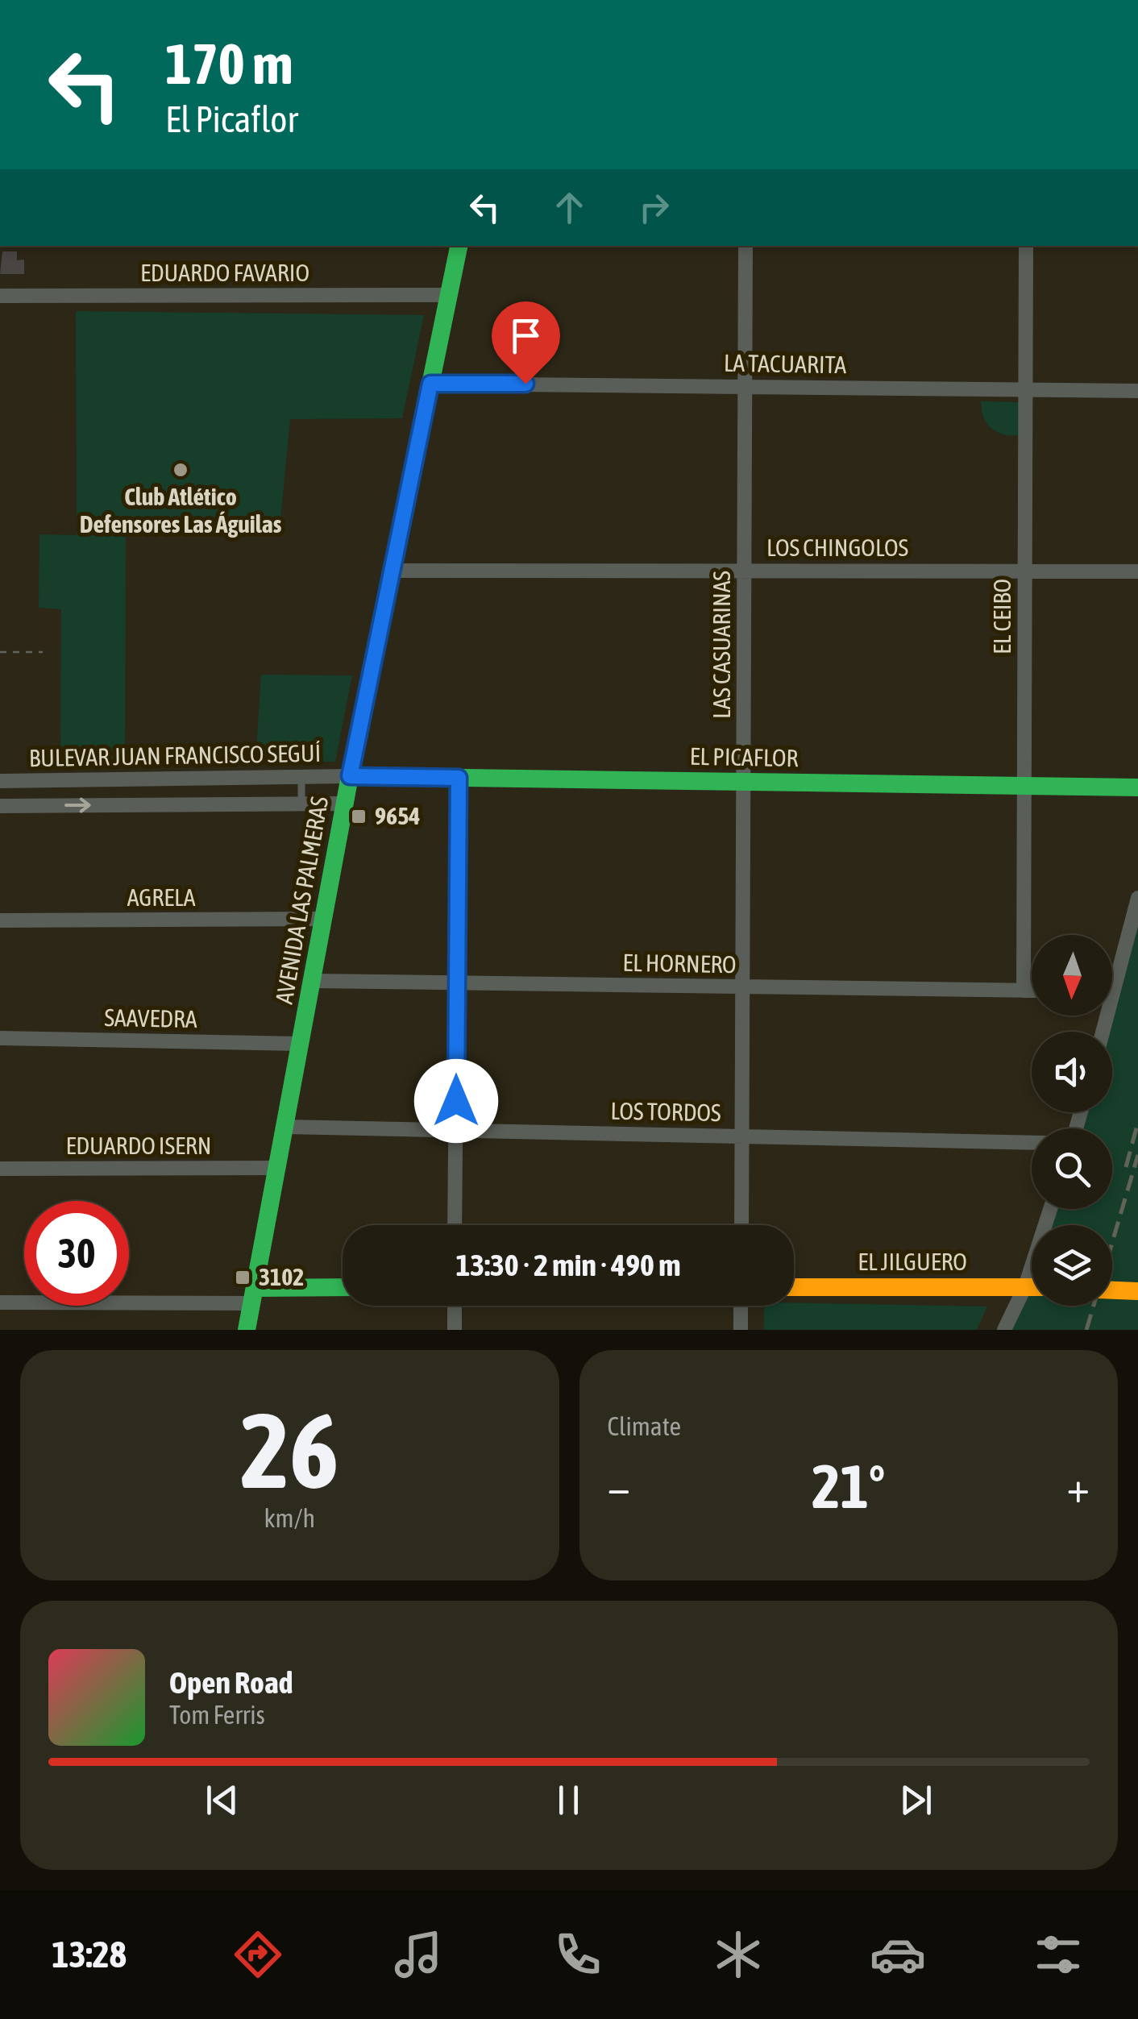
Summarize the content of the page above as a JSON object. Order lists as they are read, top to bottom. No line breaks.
{"streets":{"main road":["EL PICAFLOR","AVENIDA LAS PALMERAS","EL JILGUERO"],"street":["EDUARDO FAVARIO","LA TACUARITA","LOS CHINGOLOS","EL CEIBO","LAS CASUARINAS","BULEVAR JUAN FRANCISCO SEGUÍ","AGRELA","EL HORNERO","SAAVEDRA","LOS TORDOS","EDUARDO ISERN"]},"crossings":[["EDUARDO FAVARIO","AVENIDA LAS PALMERAS"],["LA TACUARITA","EL CEIBO"],["LA TACUARITA","LAS CASUARINAS"],["LA TACUARITA","AVENIDA LAS PALMERAS"],["LOS CHINGOLOS","EL CEIBO"],["LOS CHINGOLOS","LAS CASUARINAS"],["LOS CHINGOLOS","AVENIDA LAS PALMERAS"],["EL CEIBO","EL PICAFLOR"],["EL CEIBO","EL HORNERO"],["LAS CASUARINAS","EL PICAFLOR"],["LAS CASUARINAS","EL HORNERO"],["LAS CASUARINAS","LOS TORDOS"],["BULEVAR JUAN FRANCISCO SEGUÍ","EL PICAFLOR"],["BULEVAR JUAN FRANCISCO SEGUÍ","AVENIDA LAS PALMERAS"],["EL PICAFLOR","AVENIDA LAS PALMERAS"],["AGRELA","AVENIDA LAS PALMERAS"],["AVENIDA LAS PALMERAS","EL HORNERO"],["AVENIDA LAS PALMERAS","SAAVEDRA"],["AVENIDA LAS PALMERAS","LOS TORDOS"],["AVENIDA LAS PALMERAS","EDUARDO ISERN"]],"places":{"other":["Club Atlético Defensores Las Águilas"],"transit":["9654","3102"]},"north":"bottom","page":{"turn":["170 m","El Picaflor"],"limit":"30","trip":"13:30 · 2 min · 490 m","tile":[["26","km/h"],"Climate"],"heat":["−","21°","+"],"song":["Open Road","Tom Ferris"],"tabs":"13:28"}}
